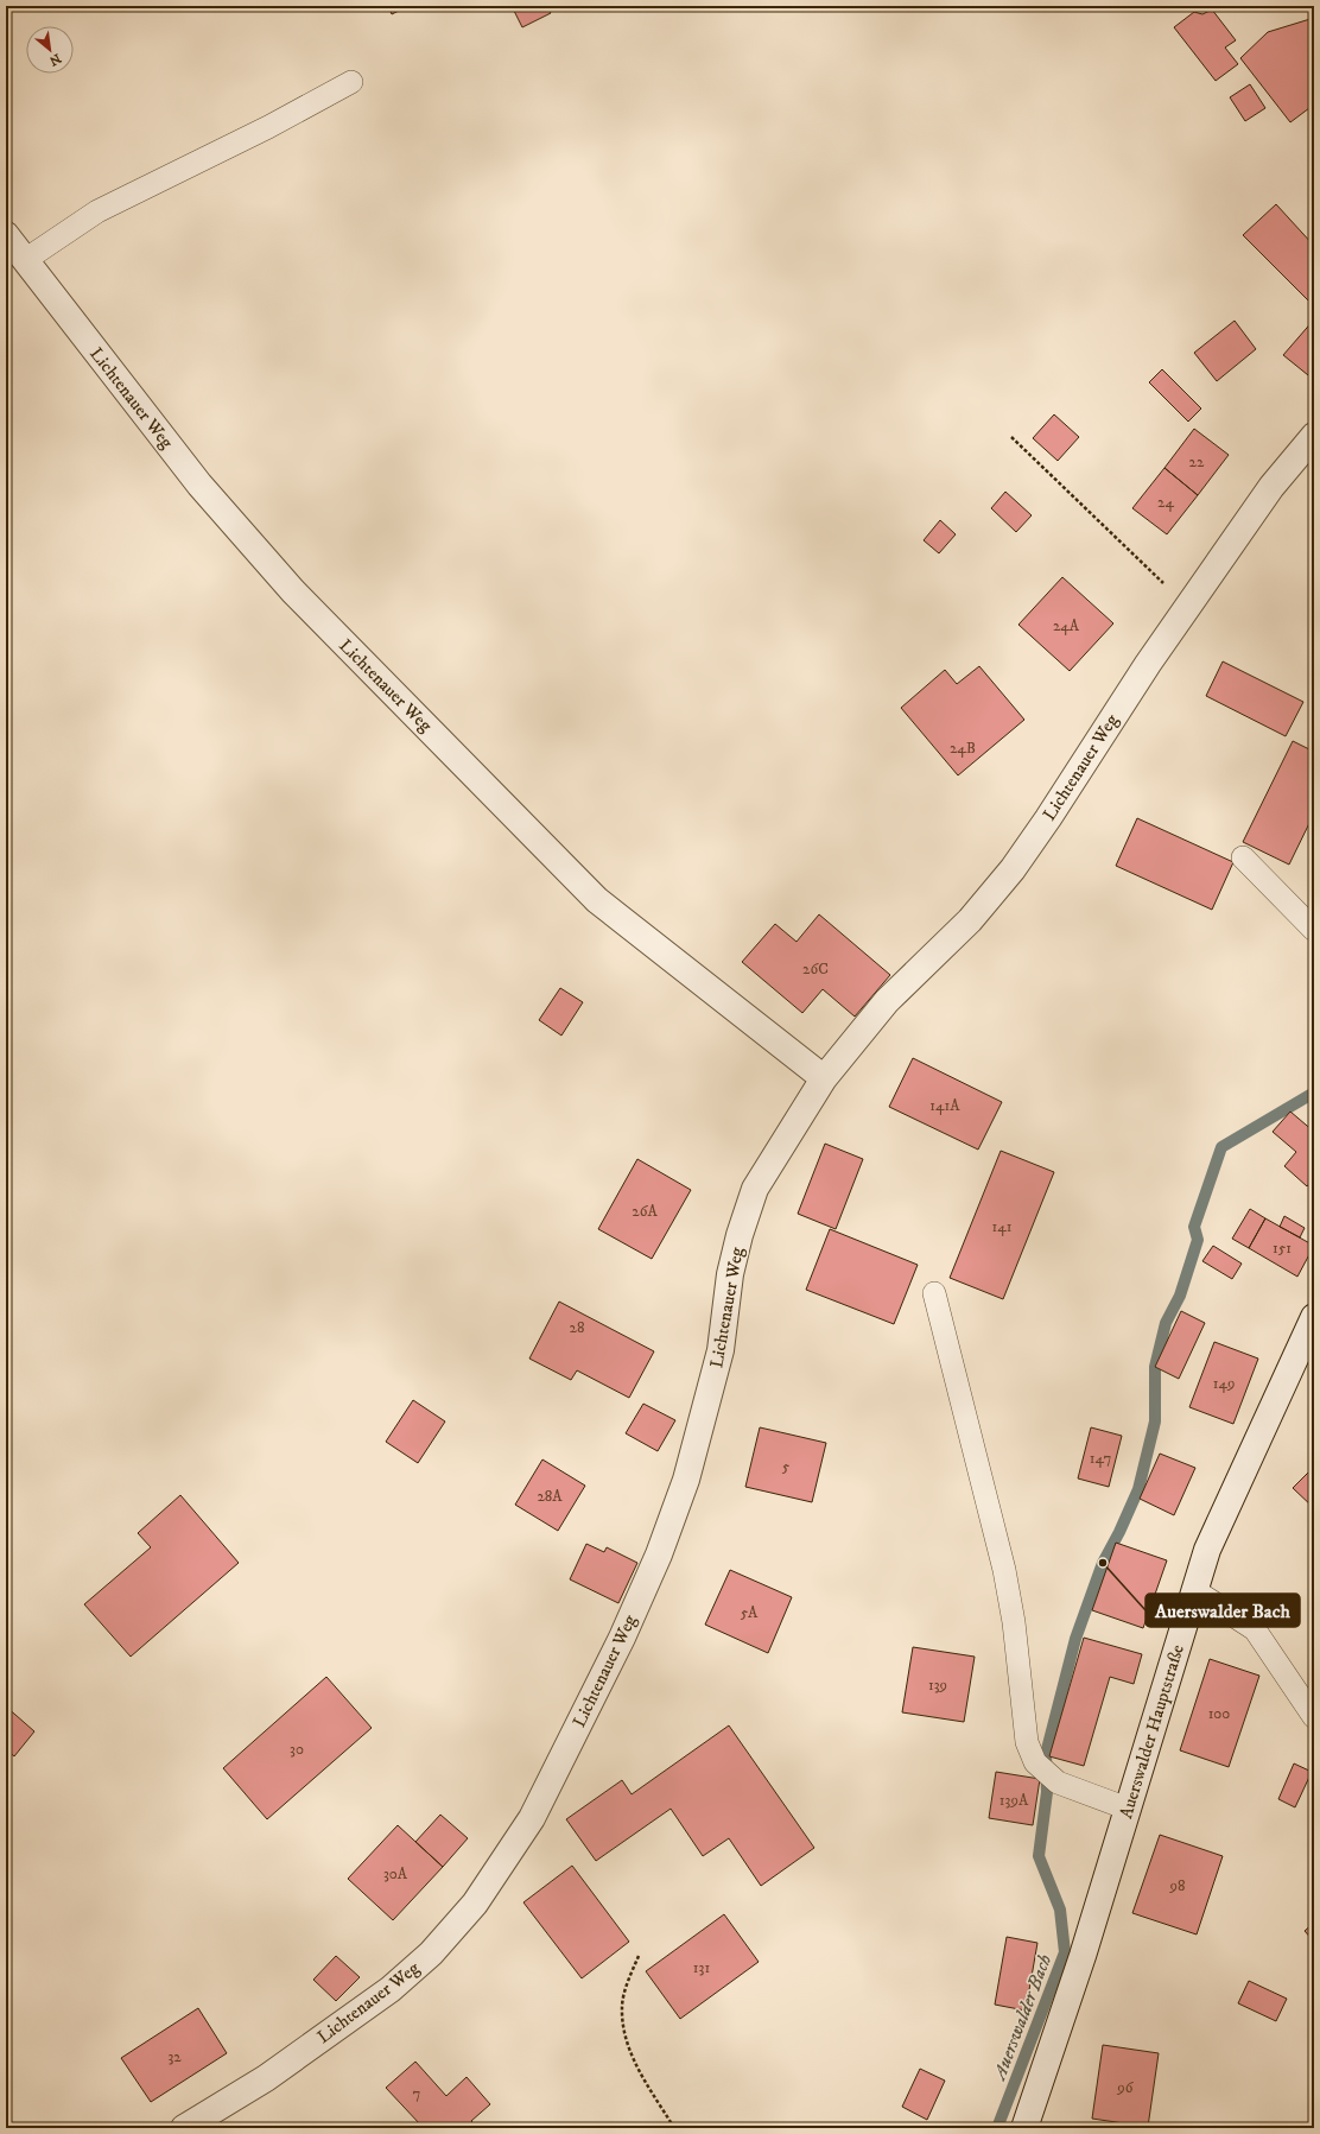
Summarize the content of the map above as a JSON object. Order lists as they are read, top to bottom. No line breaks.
{"streets":{"street":["Lichtenauer Weg","Auerswalder Hauptstraße"]},"water":["Auerswalder Bach"],"places":["Auerswalder Bach"],"house_numbers":["22","24","24A","24B","26C","141A","26A","141","151","28","149","147","5","28A","5A","139","100","30","139A","30A","98","131","32","96","7"],"north":"bottom right"}
